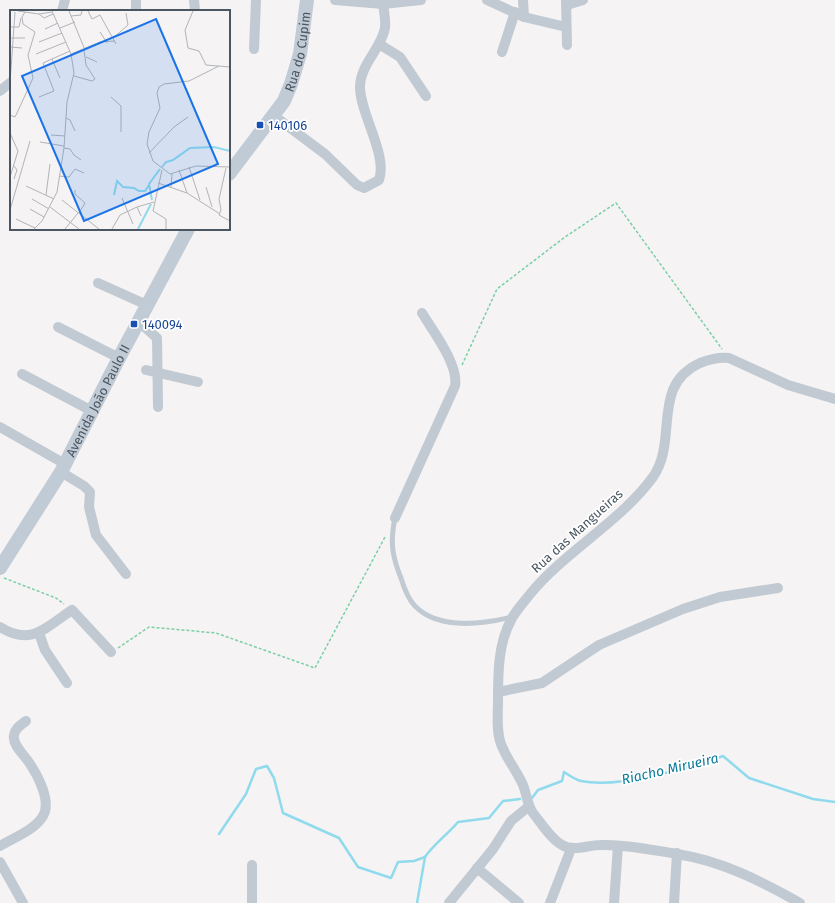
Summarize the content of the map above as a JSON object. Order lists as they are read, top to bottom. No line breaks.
{"streets":{"main road":["Rua do Cupim","Avenida João Paulo II"],"street":["Rua das Mangueiras"]},"water":["Riacho Mirueira"],"places":{"transit":["140106","140094"]}}
